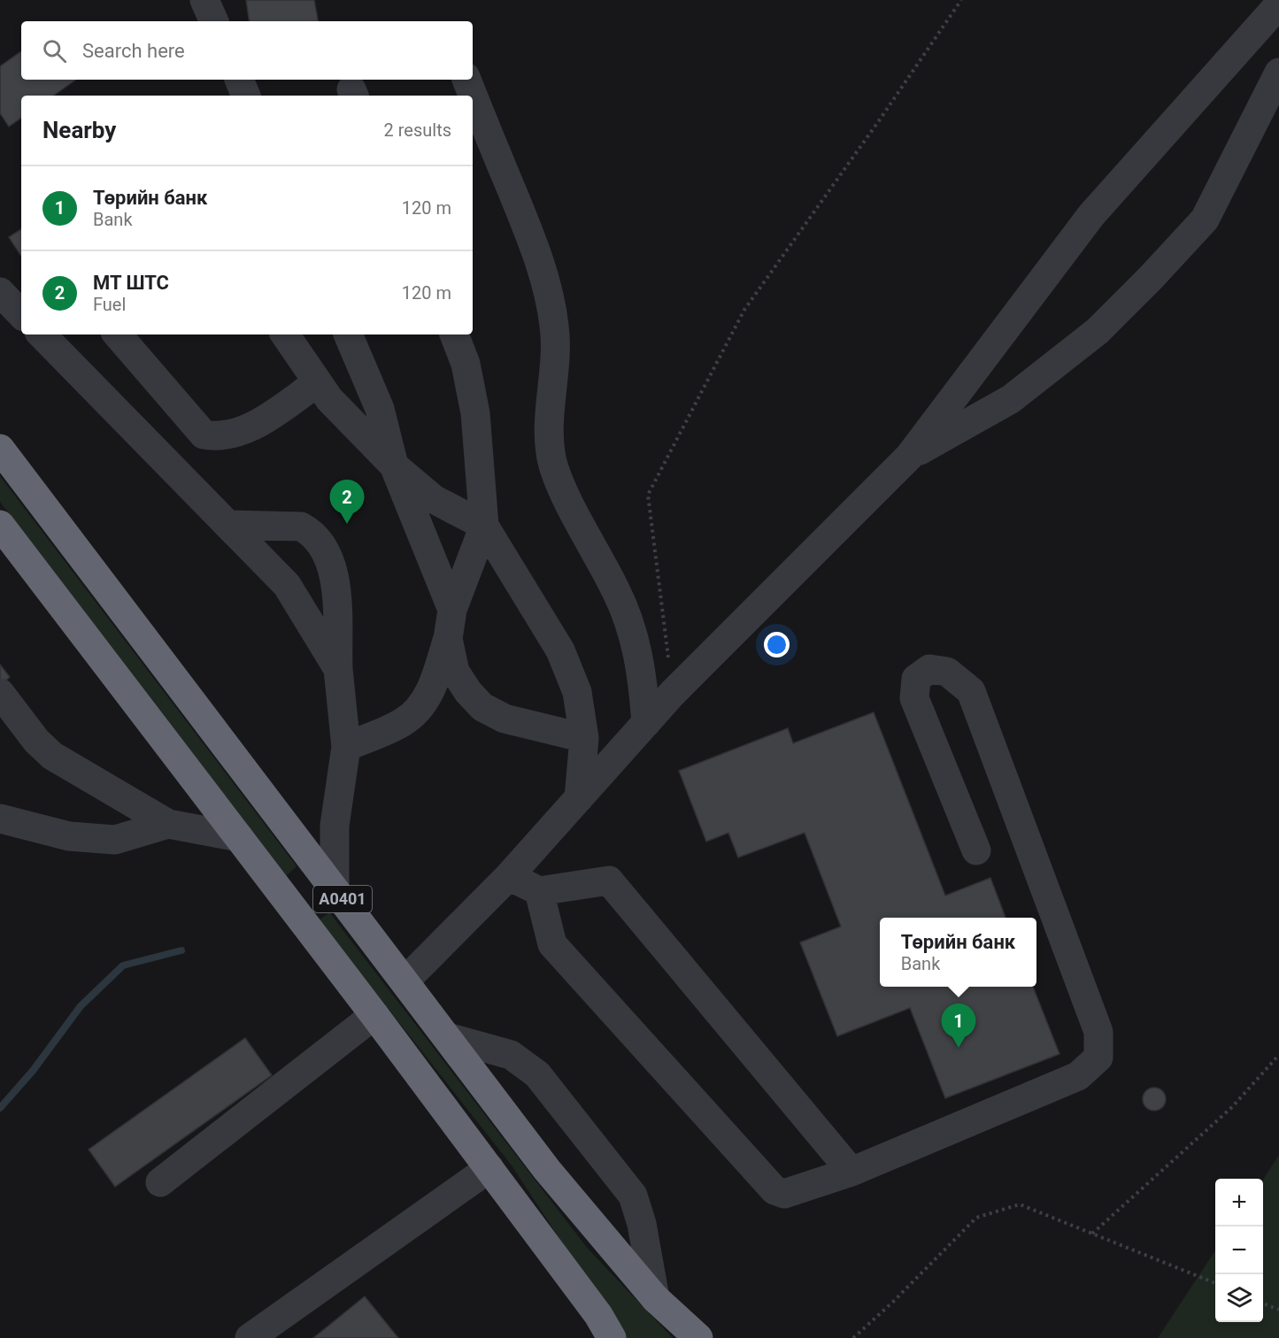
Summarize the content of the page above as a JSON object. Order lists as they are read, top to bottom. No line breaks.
{"streets":{"highway":["A0401"]},"page":{"search":"Search here","heading":["Nearby","2 results"],"list":[{"mark":"1","name":"Төрийн банк","note":"Bank","value":"120 m"},{"mark":"2","name":"МТ ШТС","note":"Fuel","value":"120 m"}],"pins":["2","1"],"popup":["Төрийн банк","Bank"],"map_buttons":["+","−"]}}
